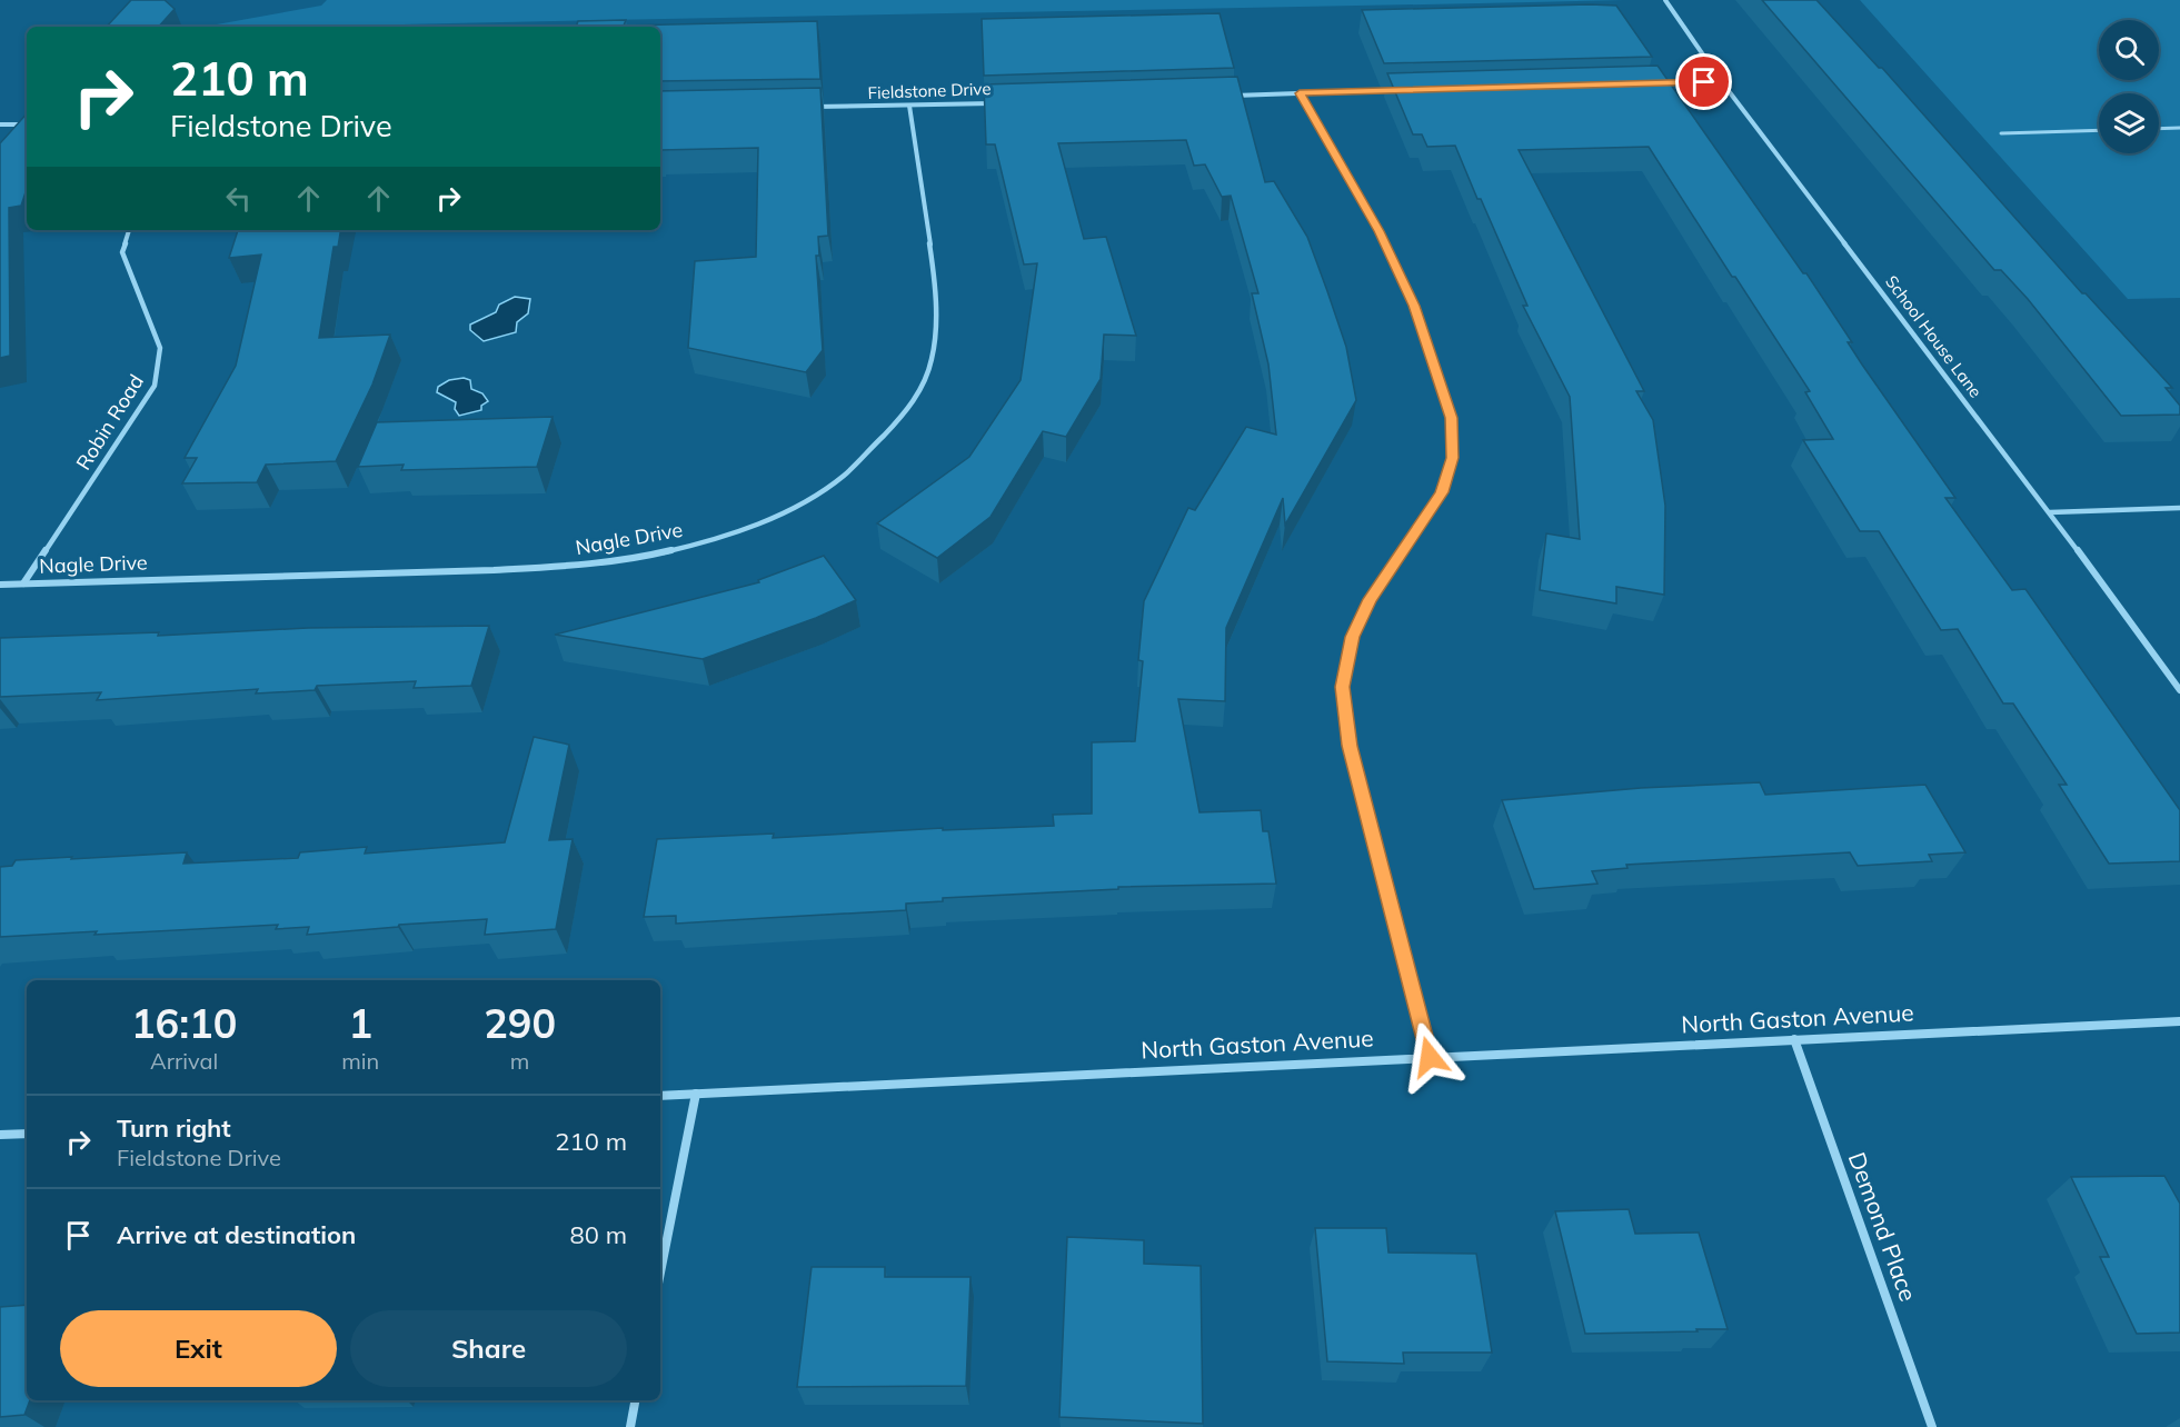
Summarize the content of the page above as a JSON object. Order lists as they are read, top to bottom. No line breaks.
{"streets":{"street":["Fieldstone Drive","School House Lane","Robin Road","Nagle Drive","North Gaston Avenue","Demond Place"]},"crossings":[["Fieldstone Drive","Nagle Drive"],["Robin Road","Nagle Drive"],["North Gaston Avenue","Demond Place"]],"page":{"turn":["210 m","Fieldstone Drive"],"eta":["16:10","Arrival","1","min","290","m"],"list":[{"name":"Turn right","note":"Fieldstone Drive","value":"210 m"},{"name":"Arrive at destination","value":"80 m"}],"buttons":["Exit","Share"]}}
